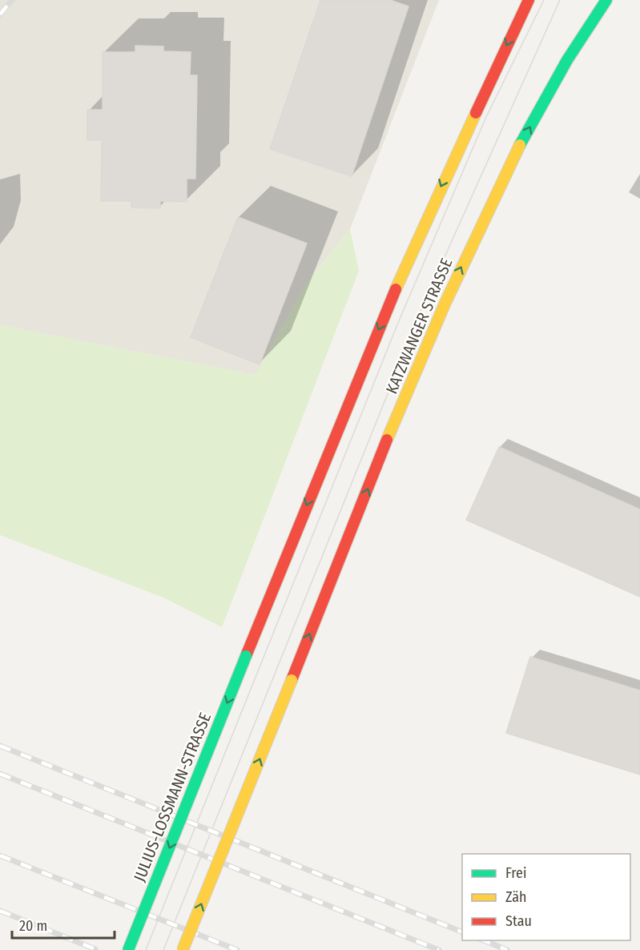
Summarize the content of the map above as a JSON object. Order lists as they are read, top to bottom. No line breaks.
{"streets":{"main road":["KATZWANGER STRASSE","JULIUS-LOSSMANN-STRASSE"]},"one_way":["KATZWANGER STRASSE","JULIUS-LOSSMANN-STRASSE"],"legend":["Frei","Zäh","Stau"],"scale_bar":"20 m"}
